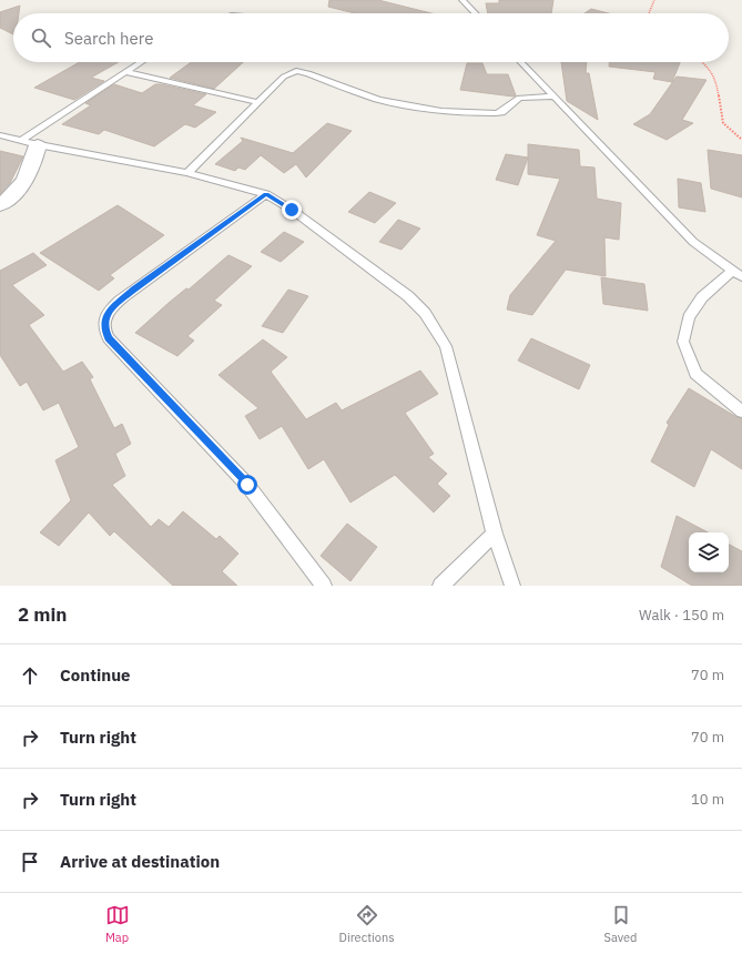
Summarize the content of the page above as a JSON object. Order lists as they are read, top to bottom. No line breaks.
{"page":{"search":"Search here","heading":["2 min","Walk · 150 m"],"list":[["Continue","70 m"],["Turn right","70 m"],["Turn right","10 m"],"Arrive at destination"],"nav":["Map","Directions","Saved"]}}
